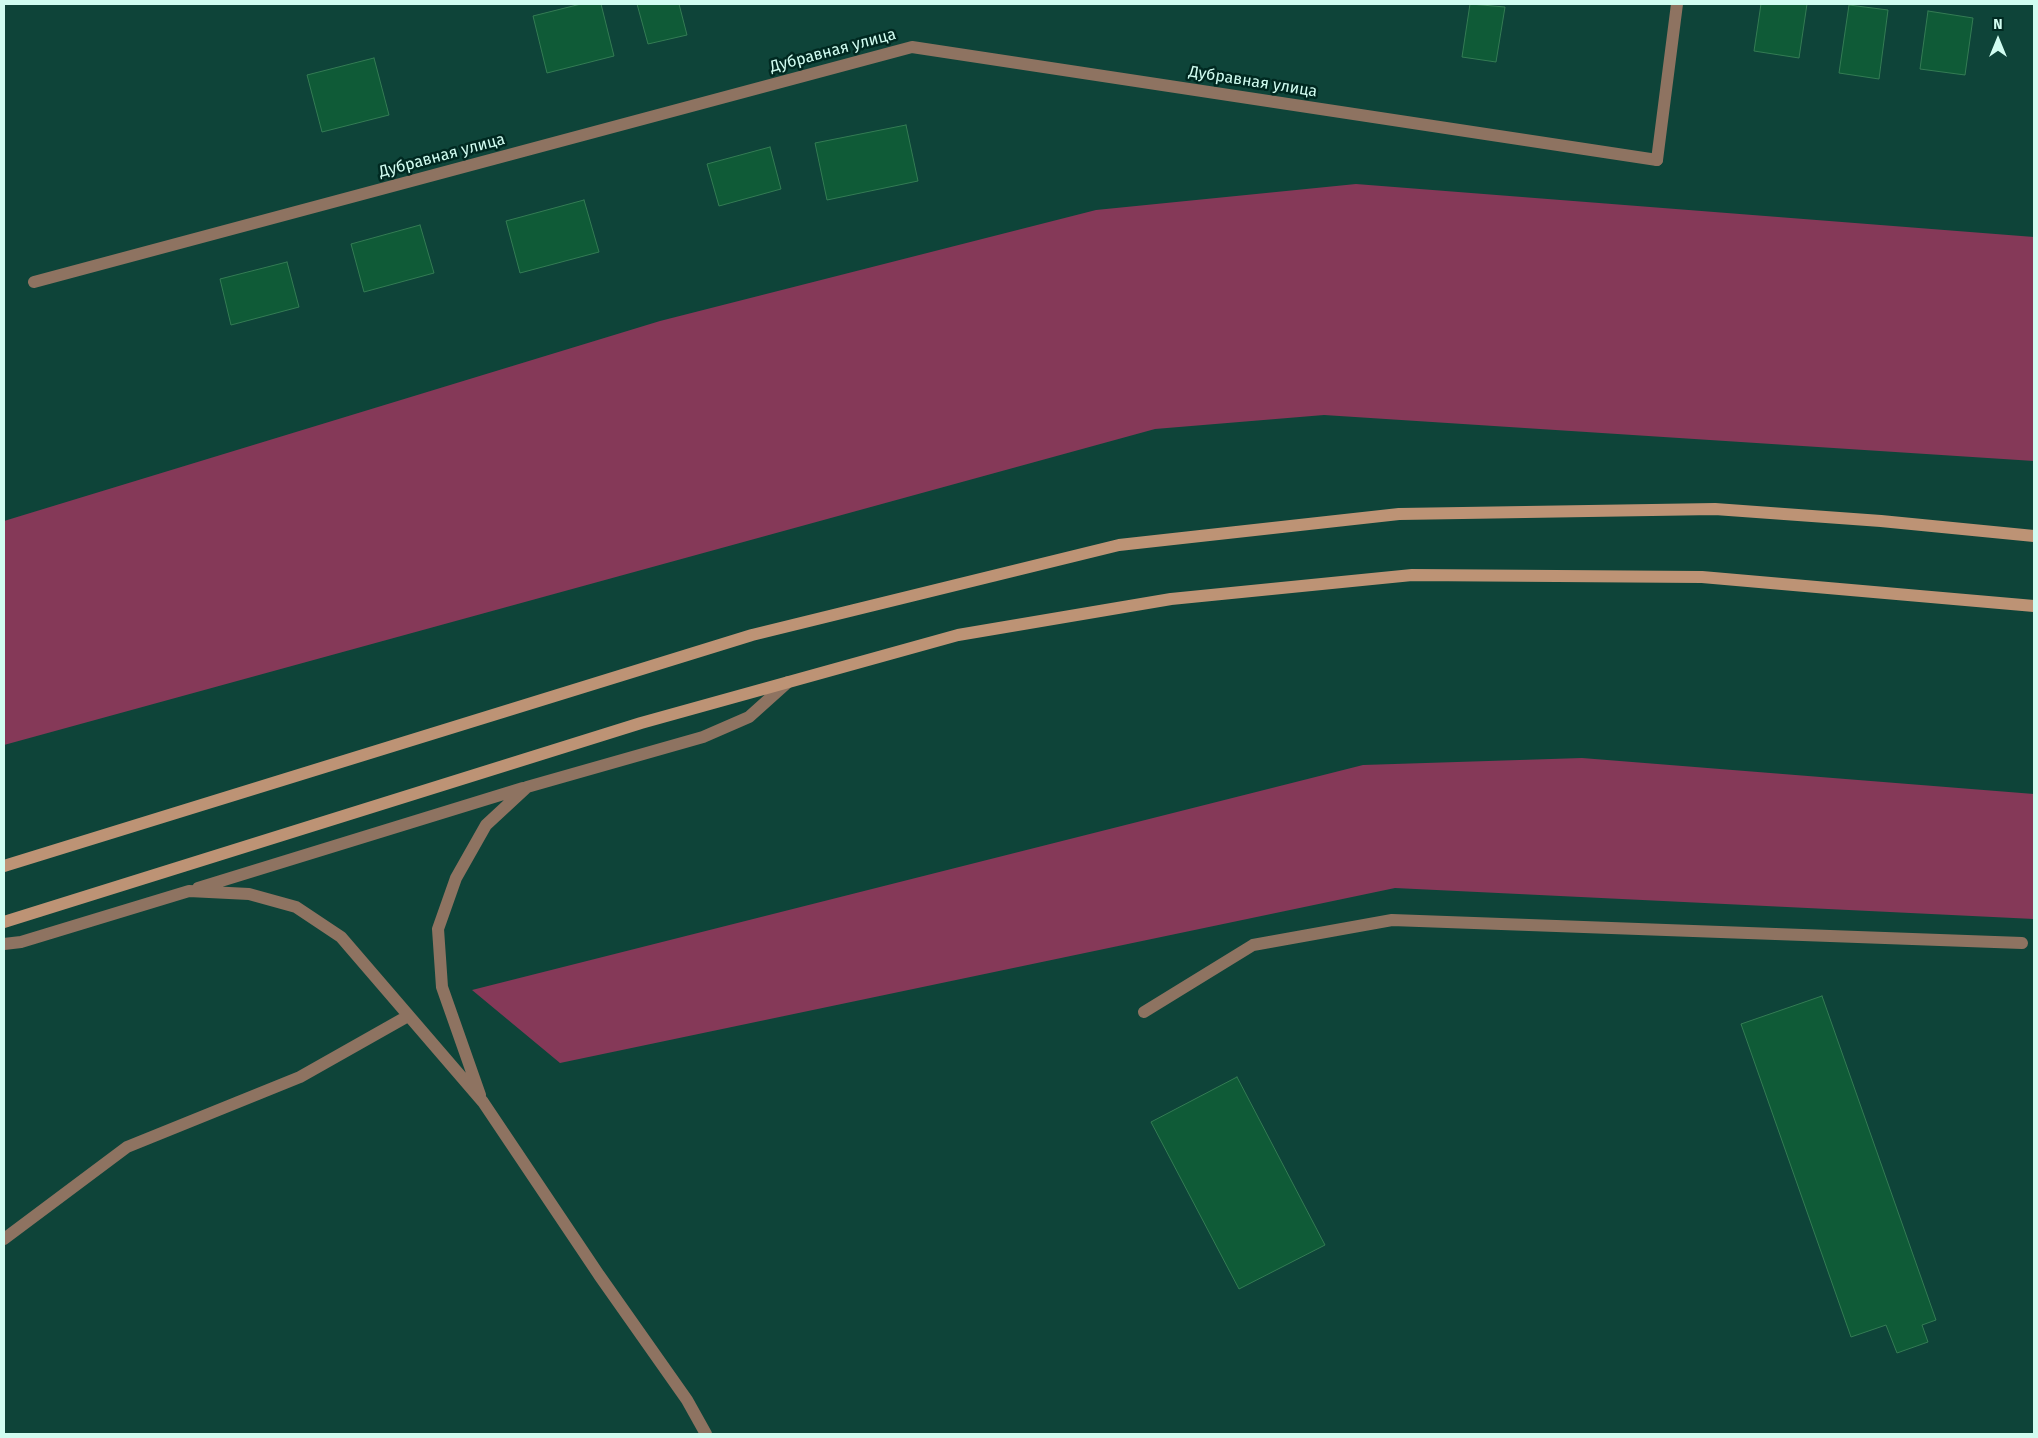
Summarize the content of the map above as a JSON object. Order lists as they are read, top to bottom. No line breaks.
{"streets":{"street":["Дубравная улица"]},"north":"top"}
